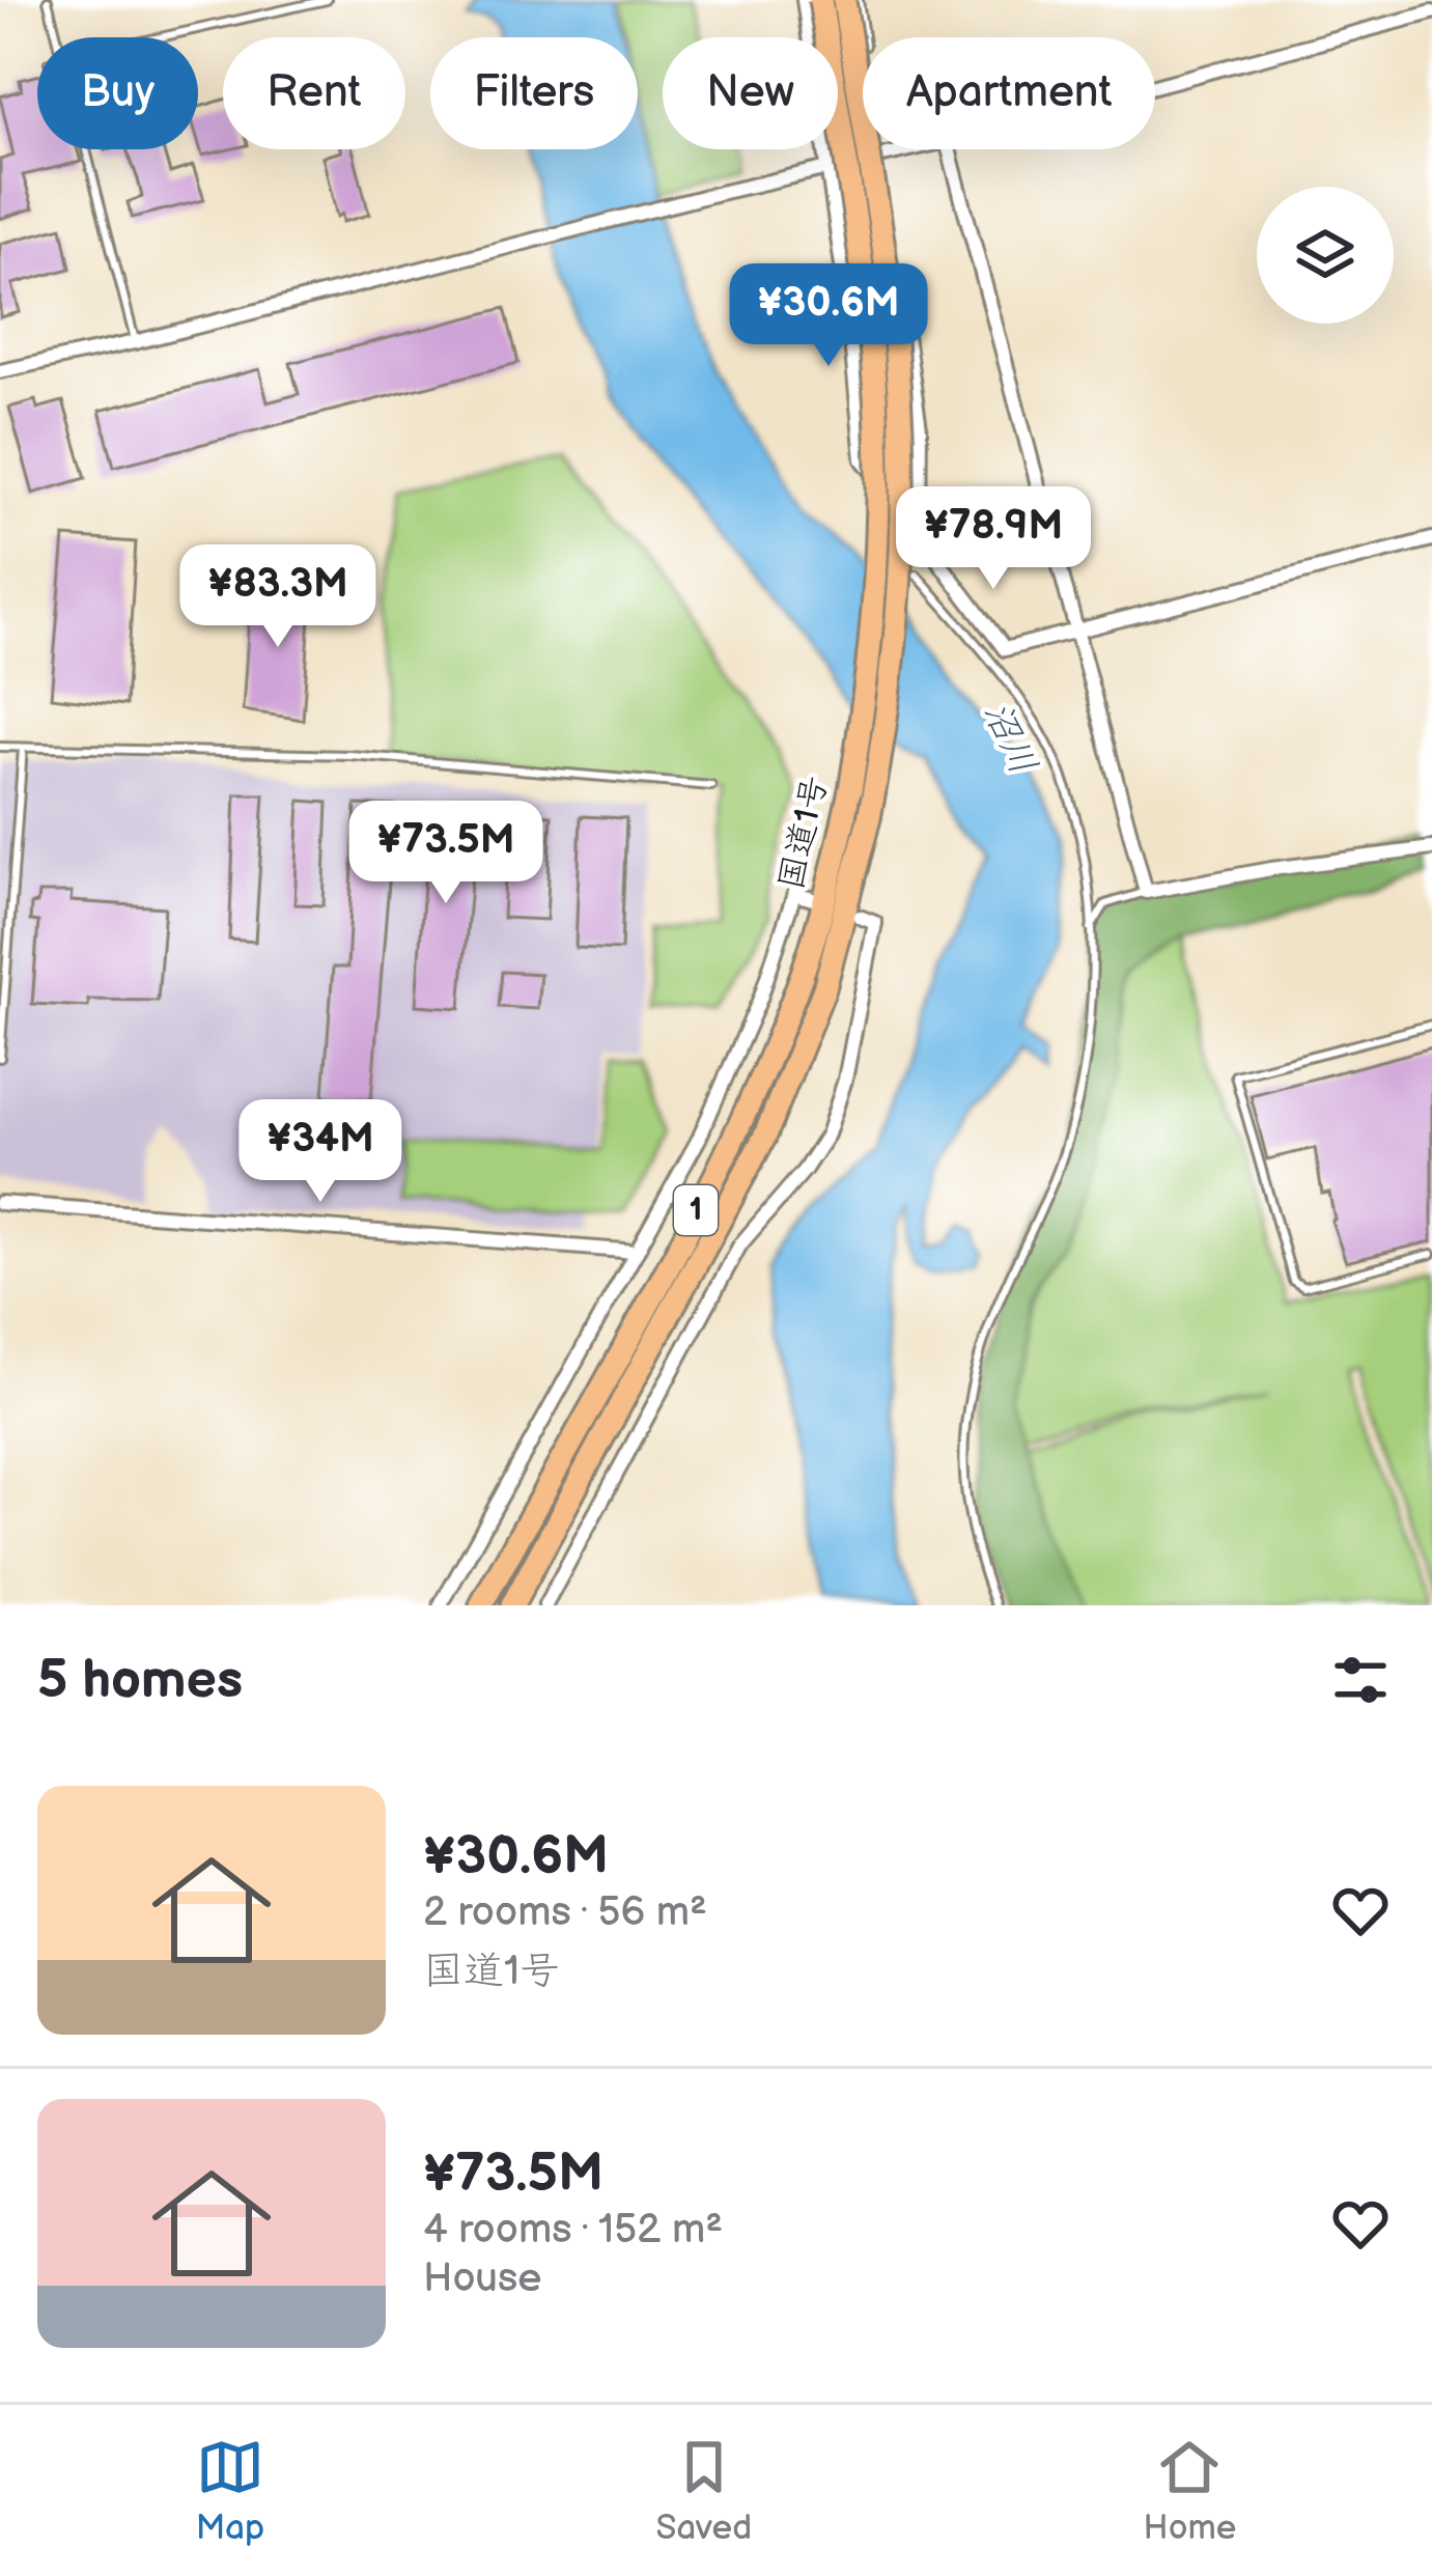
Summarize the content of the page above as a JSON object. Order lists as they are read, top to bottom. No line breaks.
{"streets":{"highway":["国道1号","1"]},"water":["沼川"],"page":{"chip":["Buy","Rent","Filters","New","Apartment"],"price":["¥30.6M","¥78.9M","¥83.3M","¥73.5M","¥34M"],"heading":"5 homes","list":[{"name":"¥30.6M","note":"2 rooms · 56 m² · 国道1号"},{"name":"¥73.5M","note":"4 rooms · 152 m² · House"}],"tabs":["Map","Saved","Home"]}}
